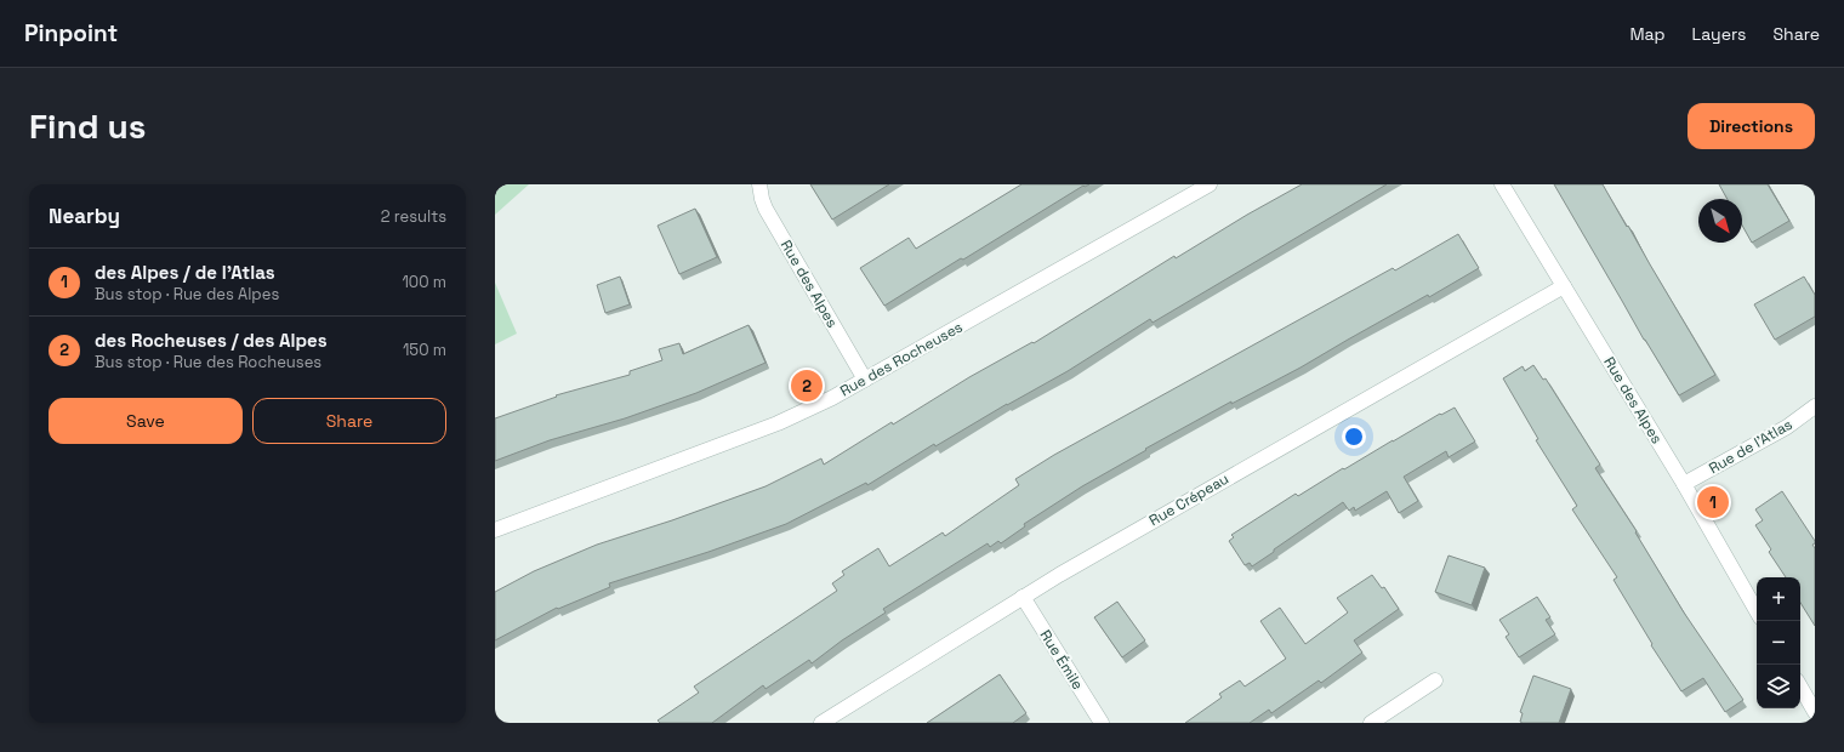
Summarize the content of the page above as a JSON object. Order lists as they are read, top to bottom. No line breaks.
{"streets":{"street":["Rue des Alpes","Rue des Rocheuses","Rue de l'Atlas","Rue Crépeau","Rue Émile"]},"crossings":[["Rue des Alpes","Rue des Rocheuses"],["Rue des Alpes","Rue de l'Atlas"],["Rue des Alpes","Rue Crépeau"],["Rue Crépeau","Rue Émile"]],"north":"bottom right","page":{"header":"Pinpoint","nav":["Map","Layers","Share"],"buttons":["Directions",["Save","Share"]],"title":"Find us","heading":["Nearby","2 results"],"list":[{"mark":"1","name":"des Alpes / de l'Atlas","note":"Bus stop · Rue des Alpes","value":"100 m"},{"mark":"2","name":"des Rocheuses / des Alpes","note":"Bus stop · Rue des Rocheuses","value":"150 m"}],"pins":["2","1"],"map_buttons":["+","−"]}}
